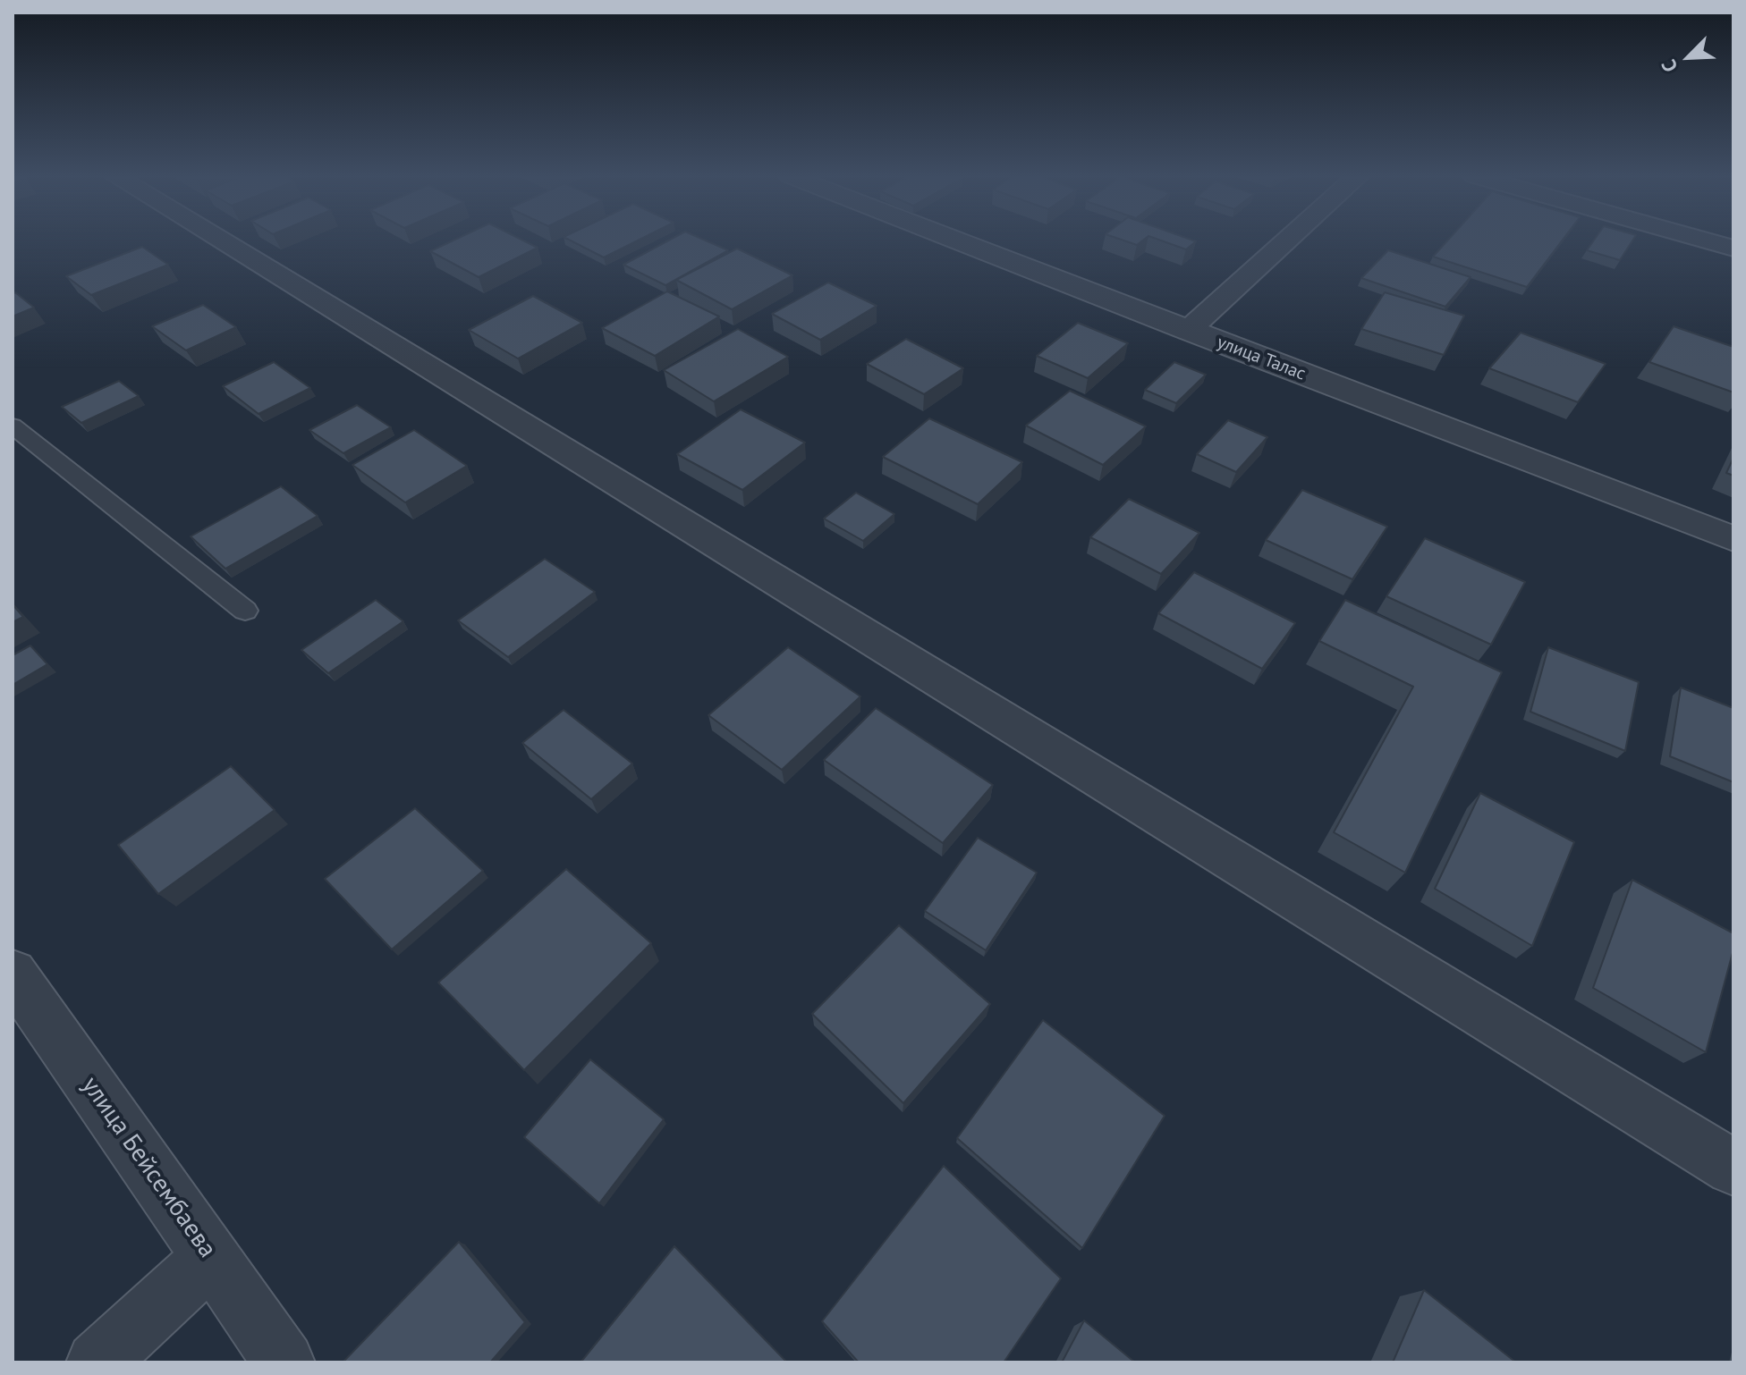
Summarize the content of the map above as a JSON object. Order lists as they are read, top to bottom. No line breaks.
{"streets":{"street":["улица Талас","улица Бейсембаева"]},"north":"bottom left"}
